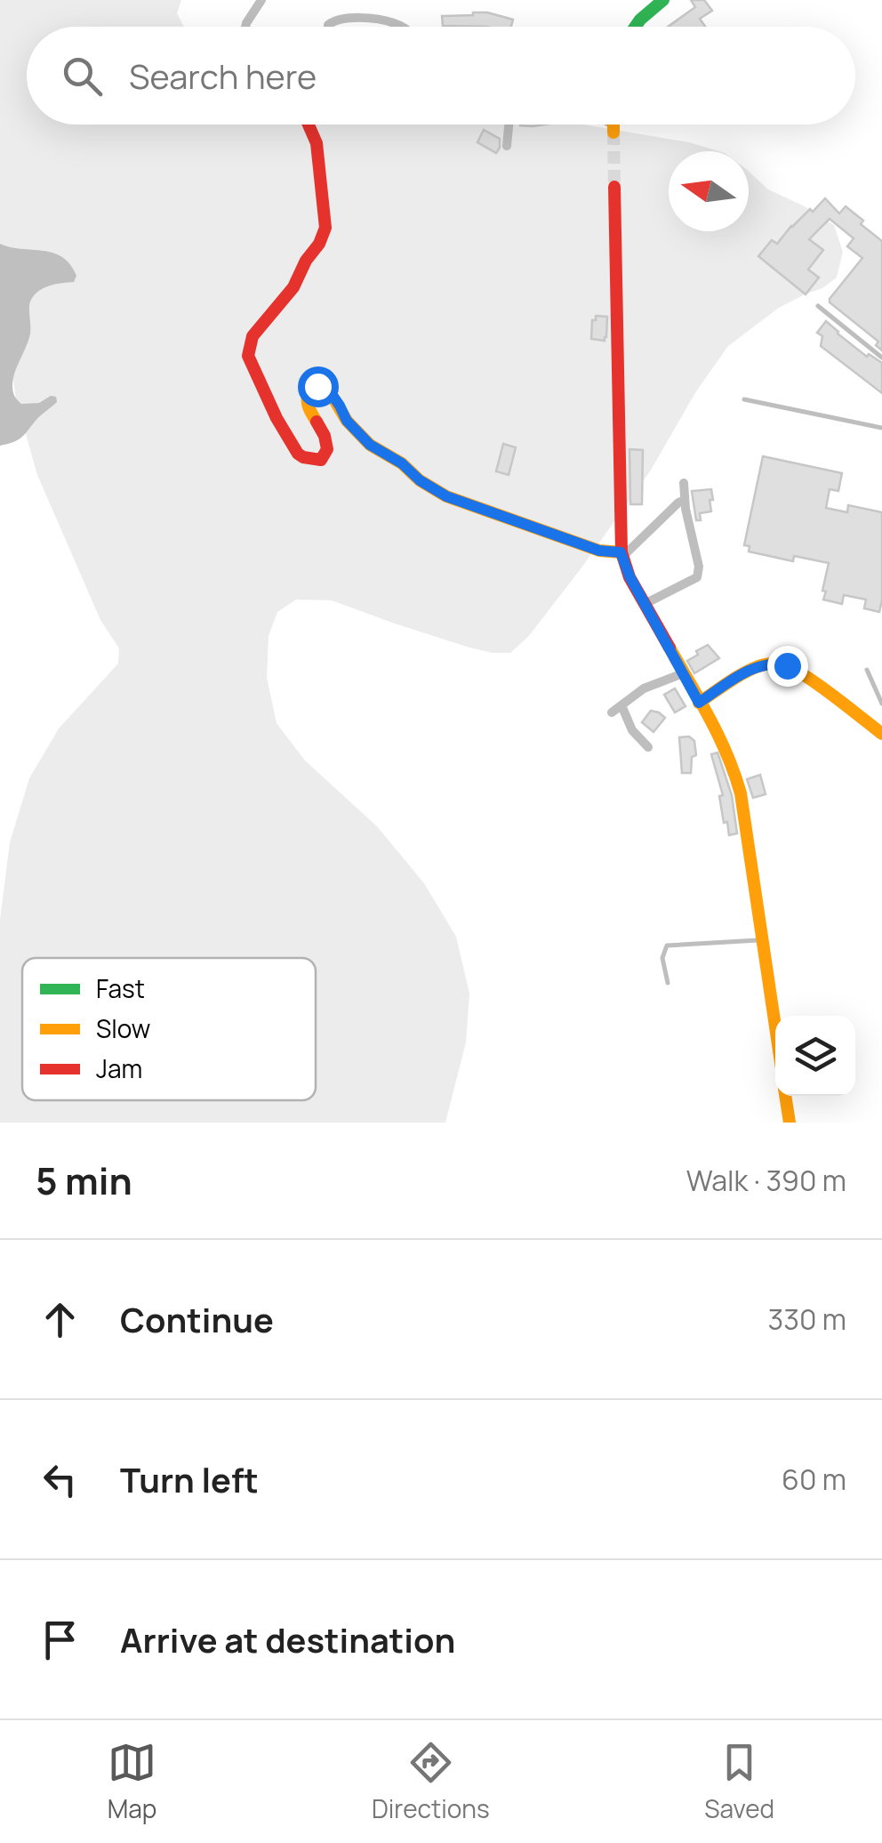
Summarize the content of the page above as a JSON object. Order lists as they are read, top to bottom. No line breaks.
{"legend":["Fast","Slow","Jam"],"north":"left","page":{"search":"Search here","heading":["5 min","Walk · 390 m"],"list":[["Continue","330 m"],["Turn left","60 m"],"Arrive at destination"],"nav":["Map","Directions","Saved"]}}
